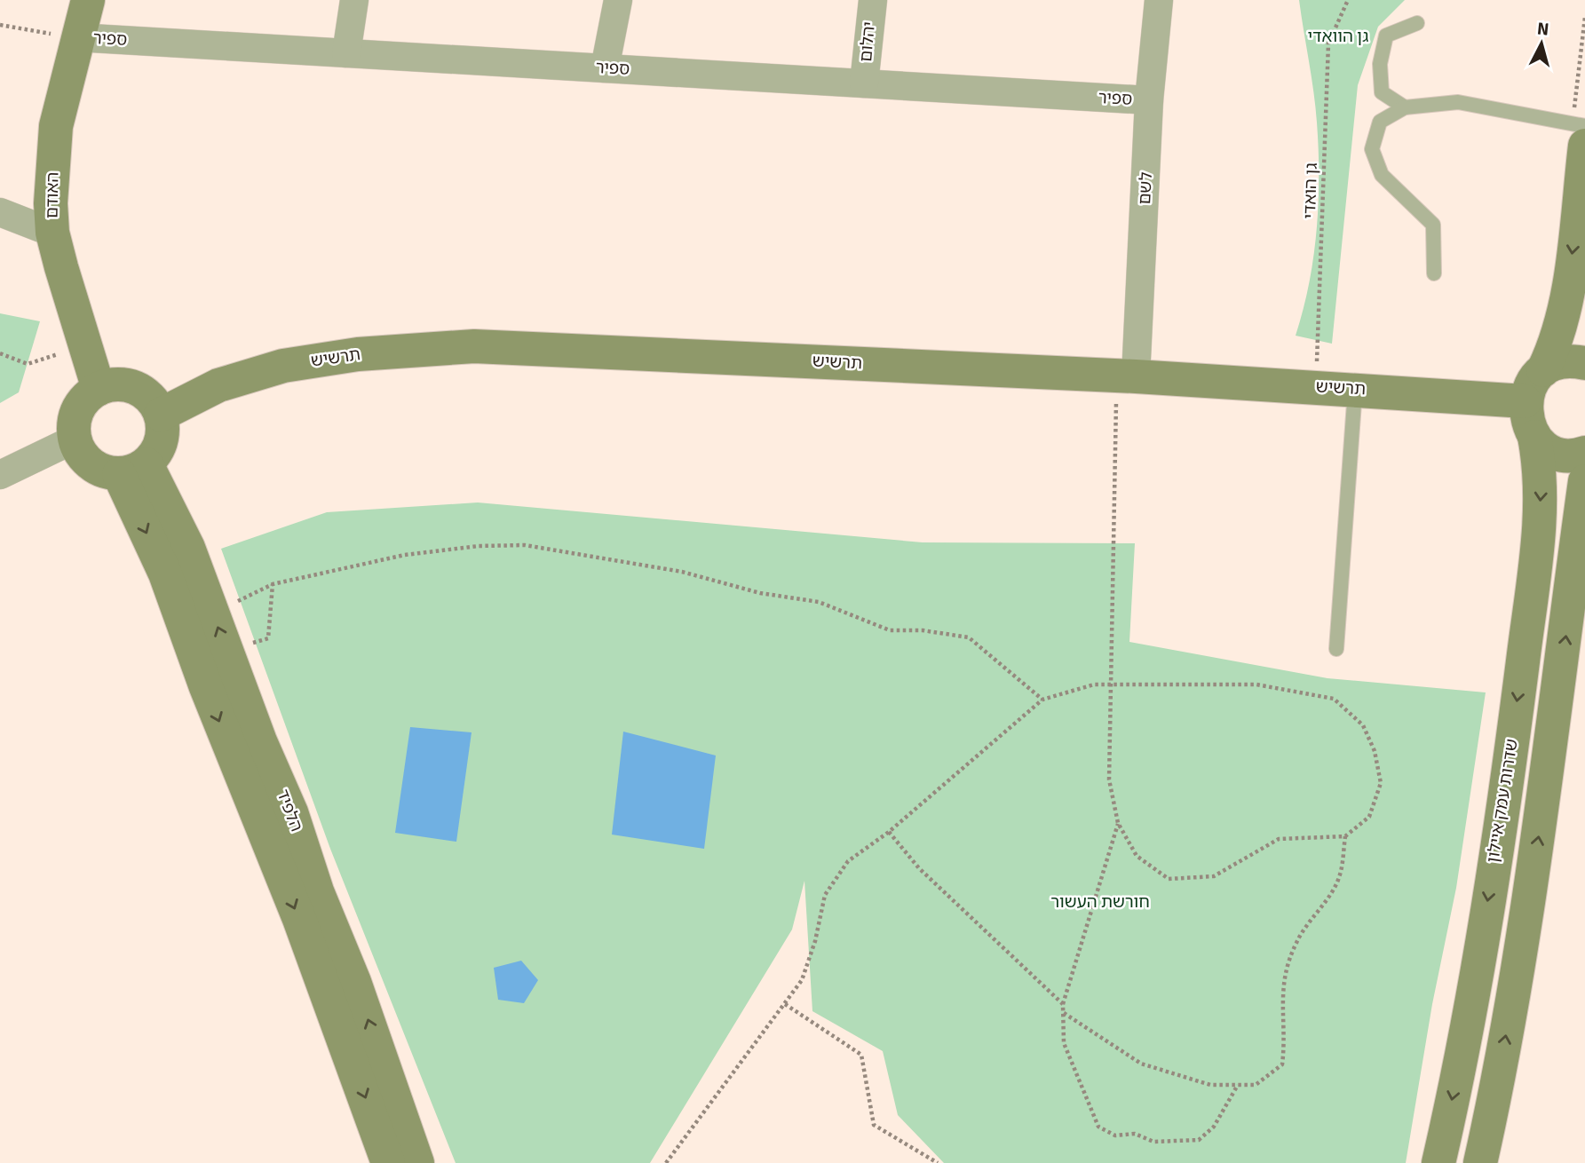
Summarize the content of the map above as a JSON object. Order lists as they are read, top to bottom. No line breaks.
{"streets":{"street":["ספיר","יהלום","לשם","האודם","תרשיש","שדרות עמק איילון","הלפיד"],"path":["גן הואדי"]},"crossings":[["ספיר","יהלום"],["ספיר","לשם"],["ספיר","האודם"],["לשם","תרשיש"],["גן הואדי","תרשיש"],["האודם","תרשיש"],["האודם","הלפיד"],["תרשיש","שדרות עמק איילון"],["תרשיש","הלפיד"]],"parks":["גן הוואדי","חורשת העשור"],"north":"top"}
